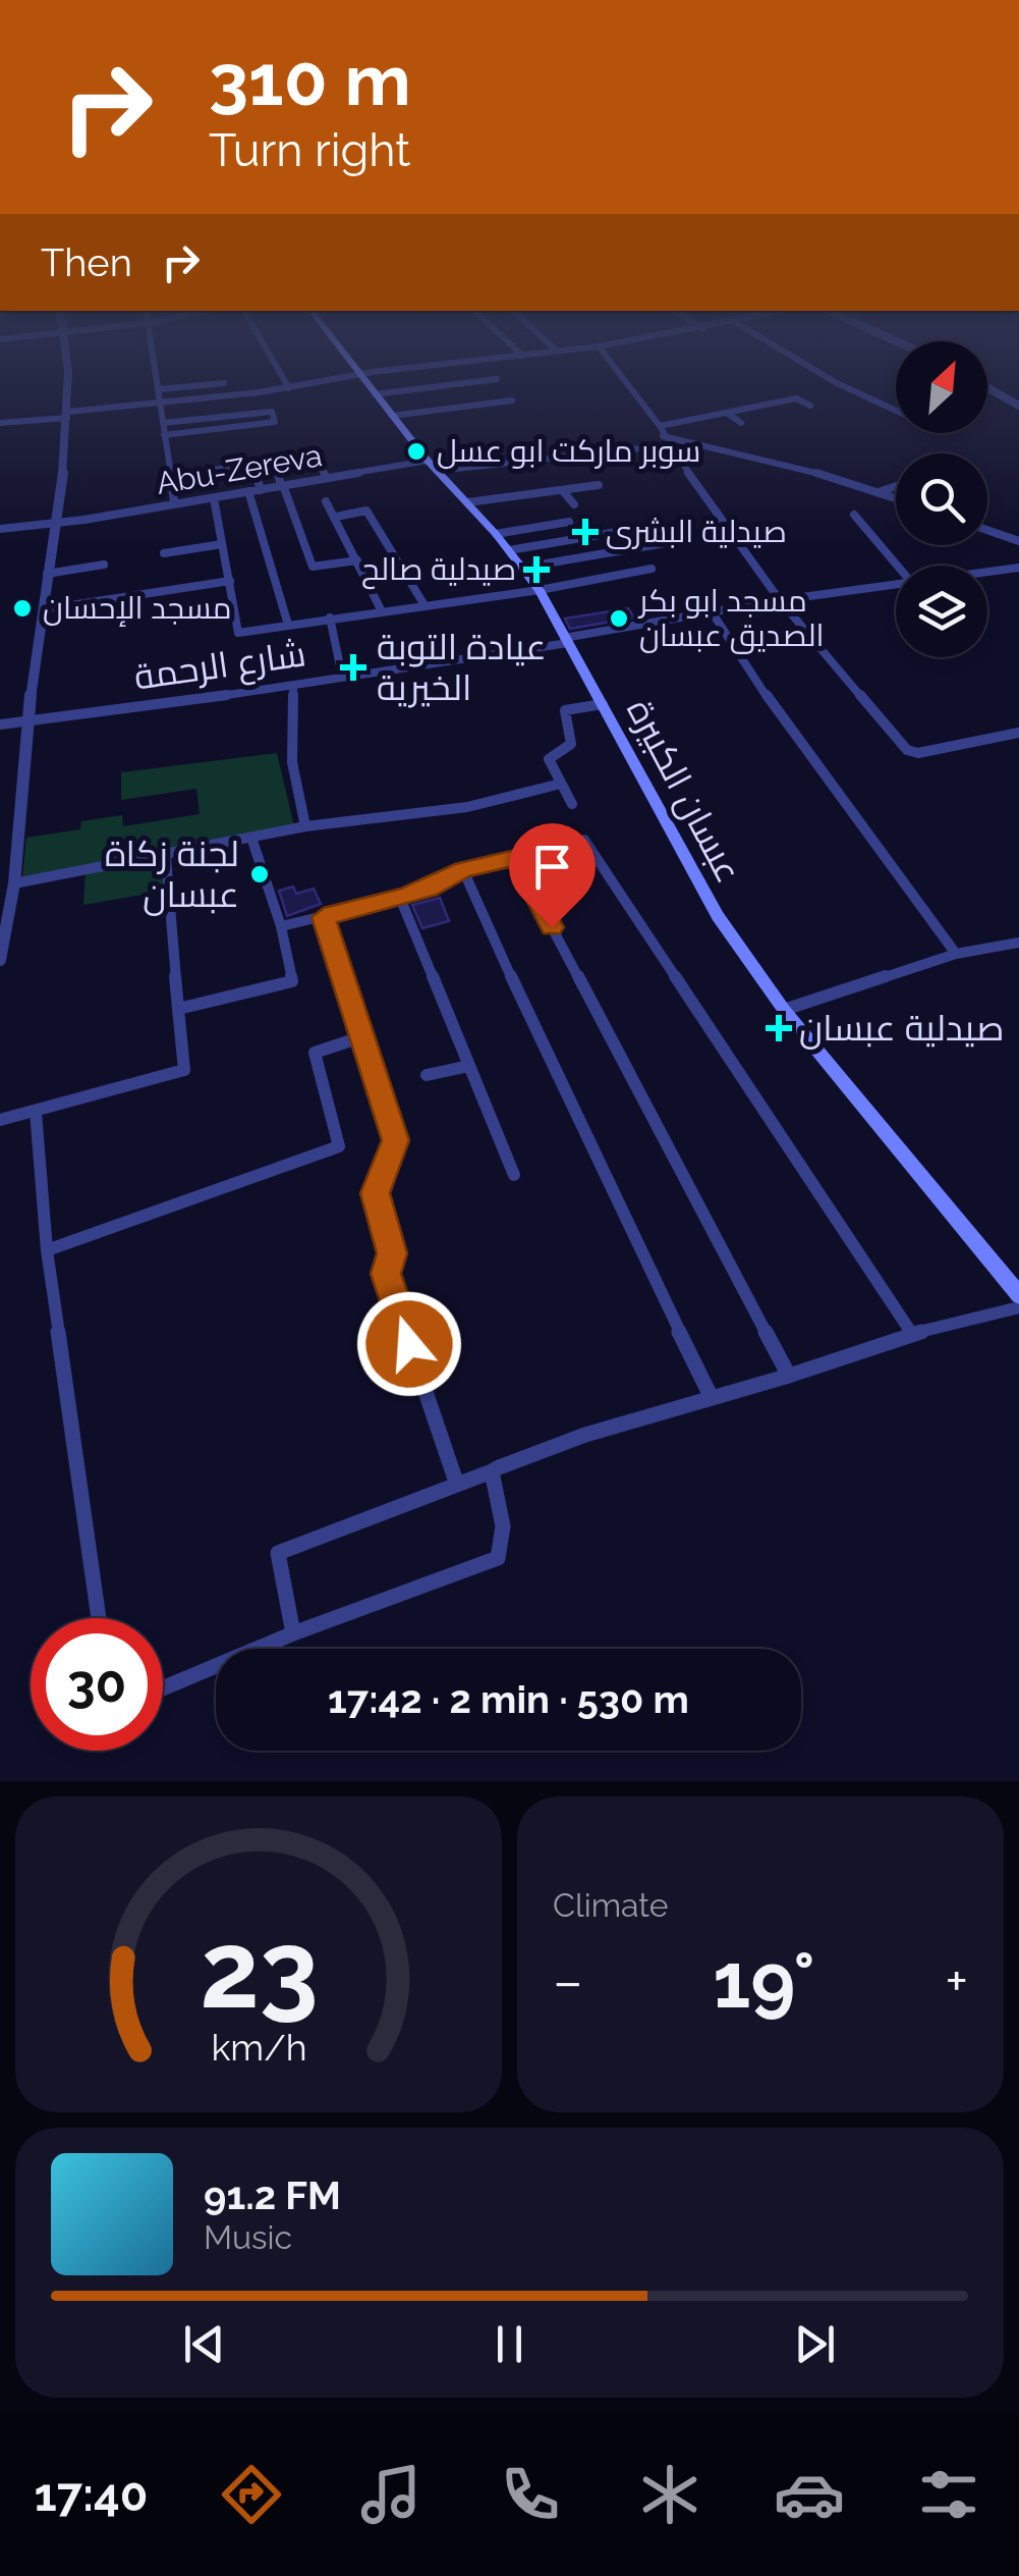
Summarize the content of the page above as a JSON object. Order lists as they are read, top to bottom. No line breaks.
{"streets":{"main road":["عبسان الكبيرة"],"street":["Abu-Zereva","شارع الرحمة"]},"crossings":[["Abu-Zereva","عبسان الكبيرة"],["شارع الرحمة","عبسان الكبيرة"]],"places":{"other":["سوبر ماركت ابو عسل","مسجد الإحسان","مسجد ابو بكر الصديق عبسان","لجنة زكاة عبسان"],"health":["صيدلية البشرى","صيدلية صالح","عيادة التوبة الخيرية","صيدلية عبسان"]},"north":"top right","page":{"turn":["310 m","Turn right"],"then":"Then","limit":"30","trip":"17:42 · 2 min · 530 m","tile":"Climate","heat":["−","19°","+"],"song":["91.2 FM","Music"],"tabs":"17:40","gauge":["23","km/h"]}}
